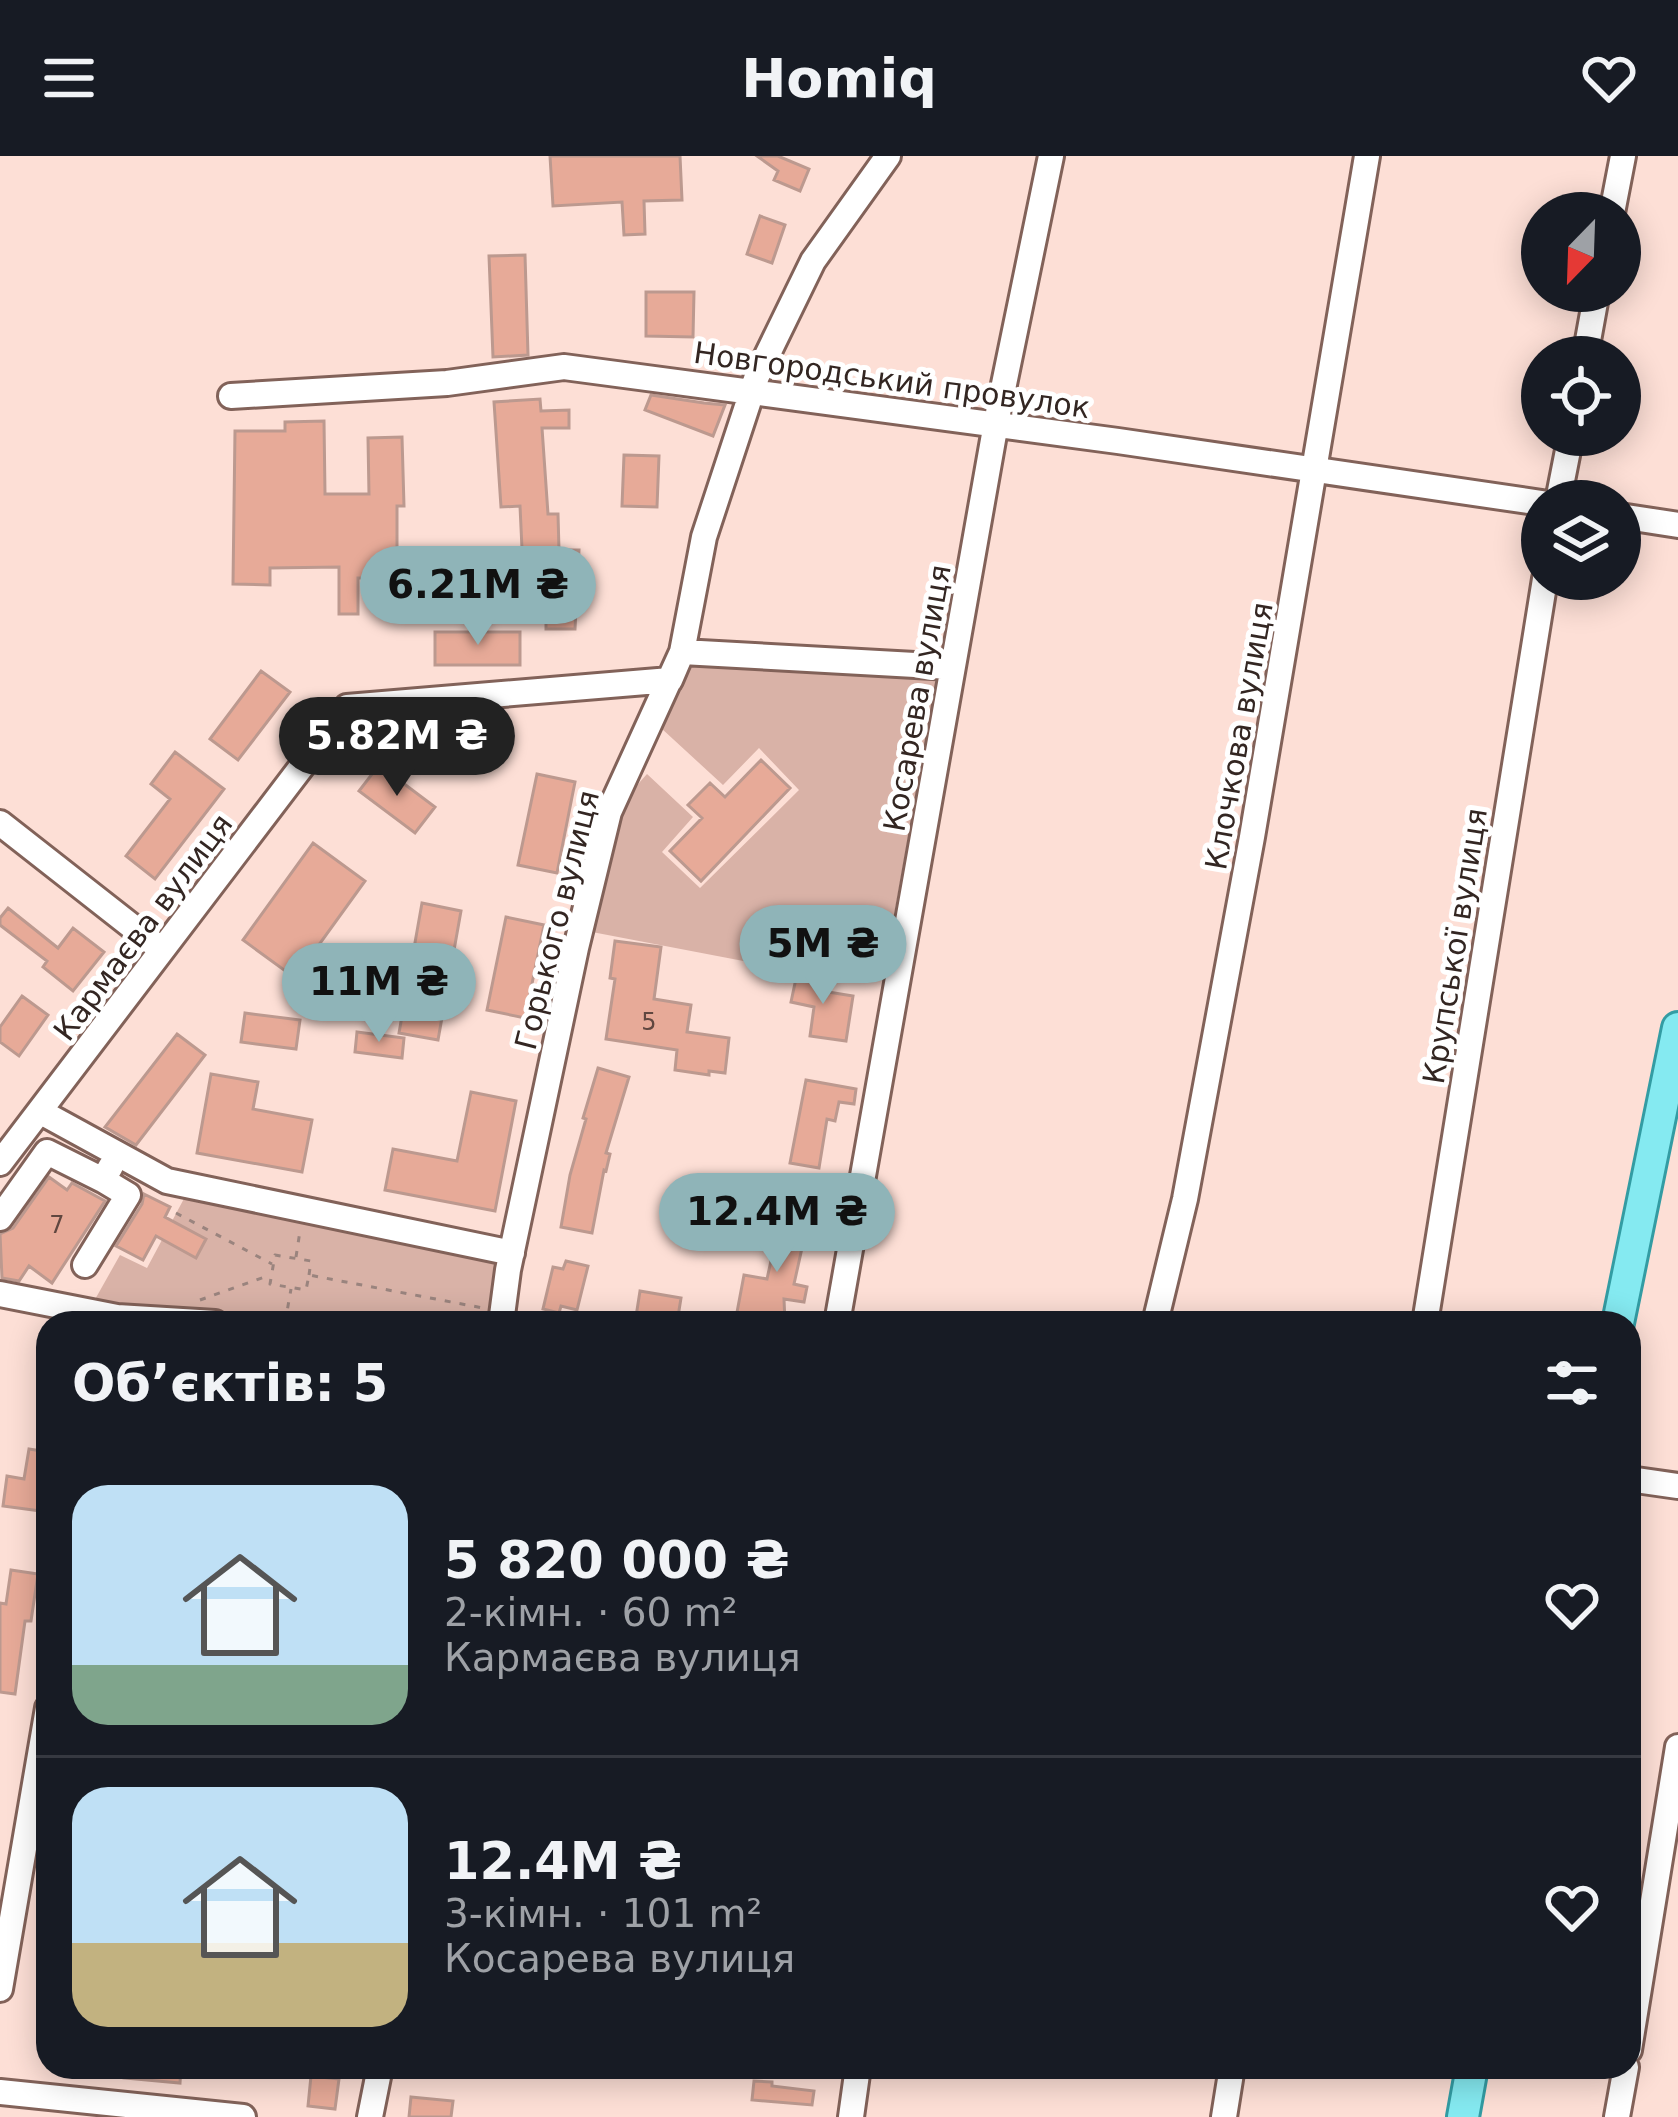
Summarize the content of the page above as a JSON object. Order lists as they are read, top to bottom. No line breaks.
{"streets":{"street":["Новгородський провулок","Косарева вулиця","Клочкова вулиця","Горького вулиця","Кармаєва вулиця","Крупської вулиця"]},"crossings":[["Новгородський провулок","Косарева вулиця"],["Новгородський провулок","Клочкова вулиця"],["Новгородський провулок","Горького вулиця"],["Горького вулиця","Кармаєва вулиця"]],"house_numbers":["5","7"],"north":"bottom left","page":{"header":"Homiq","price":["6.21M ₴","5.82M ₴","5M ₴","11M ₴","12.4M ₴"],"heading":"Об’єктів: 5","list":[{"name":"5 820 000 ₴","note":"2-кімн. · 60 m² · Кармаєва вулиця"},{"name":"12.4M ₴","note":"3-кімн. · 101 m² · Косарева вулиця"}]}}
